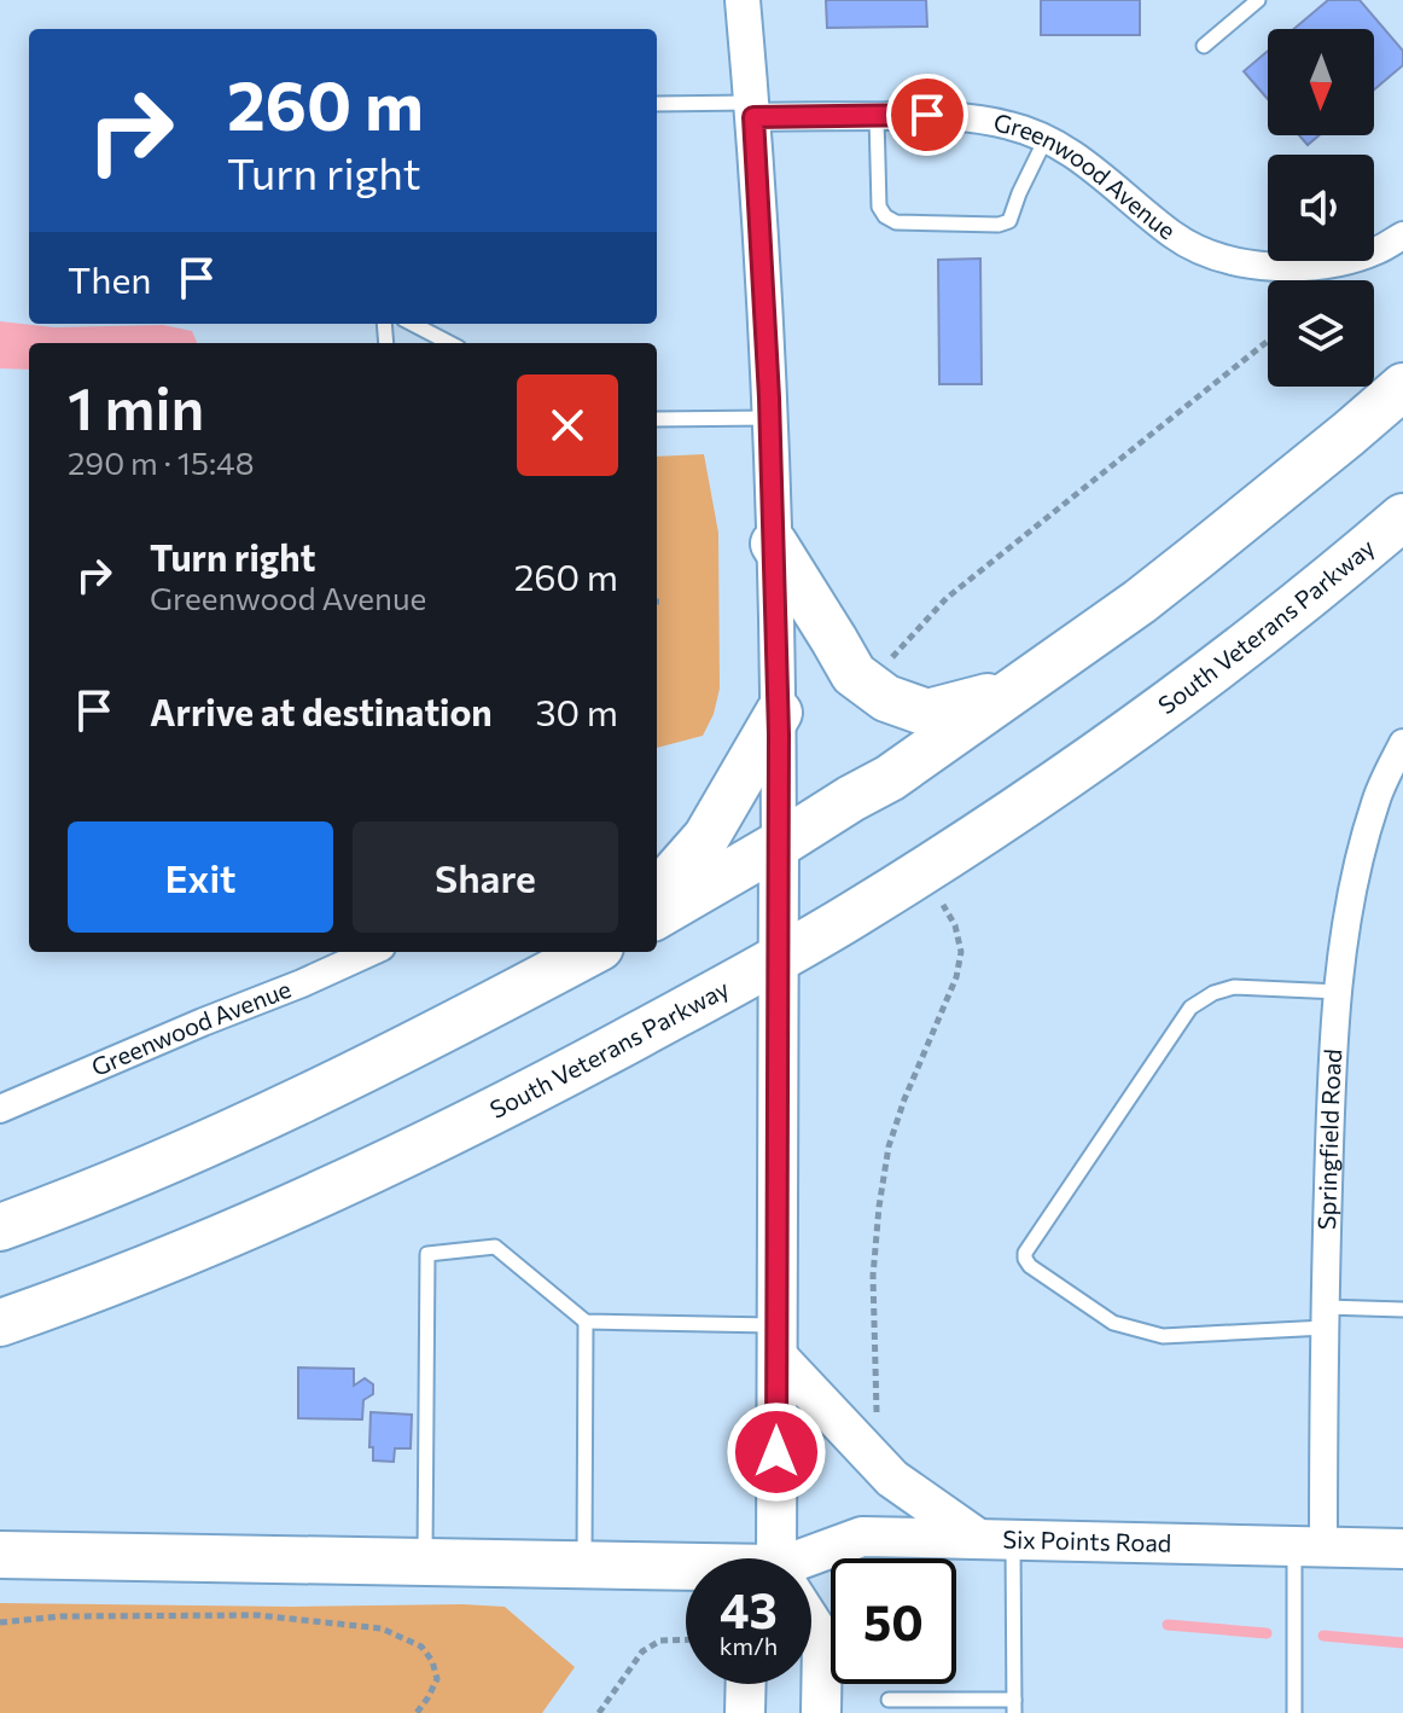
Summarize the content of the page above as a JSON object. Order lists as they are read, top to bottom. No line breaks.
{"streets":{"highway":["South Veterans Parkway"],"main road":["Six Points Road"],"street":["Greenwood Avenue","Springfield Road"]},"crossings":[["Springfield Road","Six Points Road"]],"north":"bottom","page":{"turn":["260 m","Turn right"],"then":"Then","heading":["1 min","290 m · 15:48"],"list":[{"name":"Turn right","note":"Greenwood Avenue","value":"260 m"},{"name":"Arrive at destination","value":"30 m"}],"buttons":["Exit","Share"],"speed":"43 km/h","limit":"50"}}
